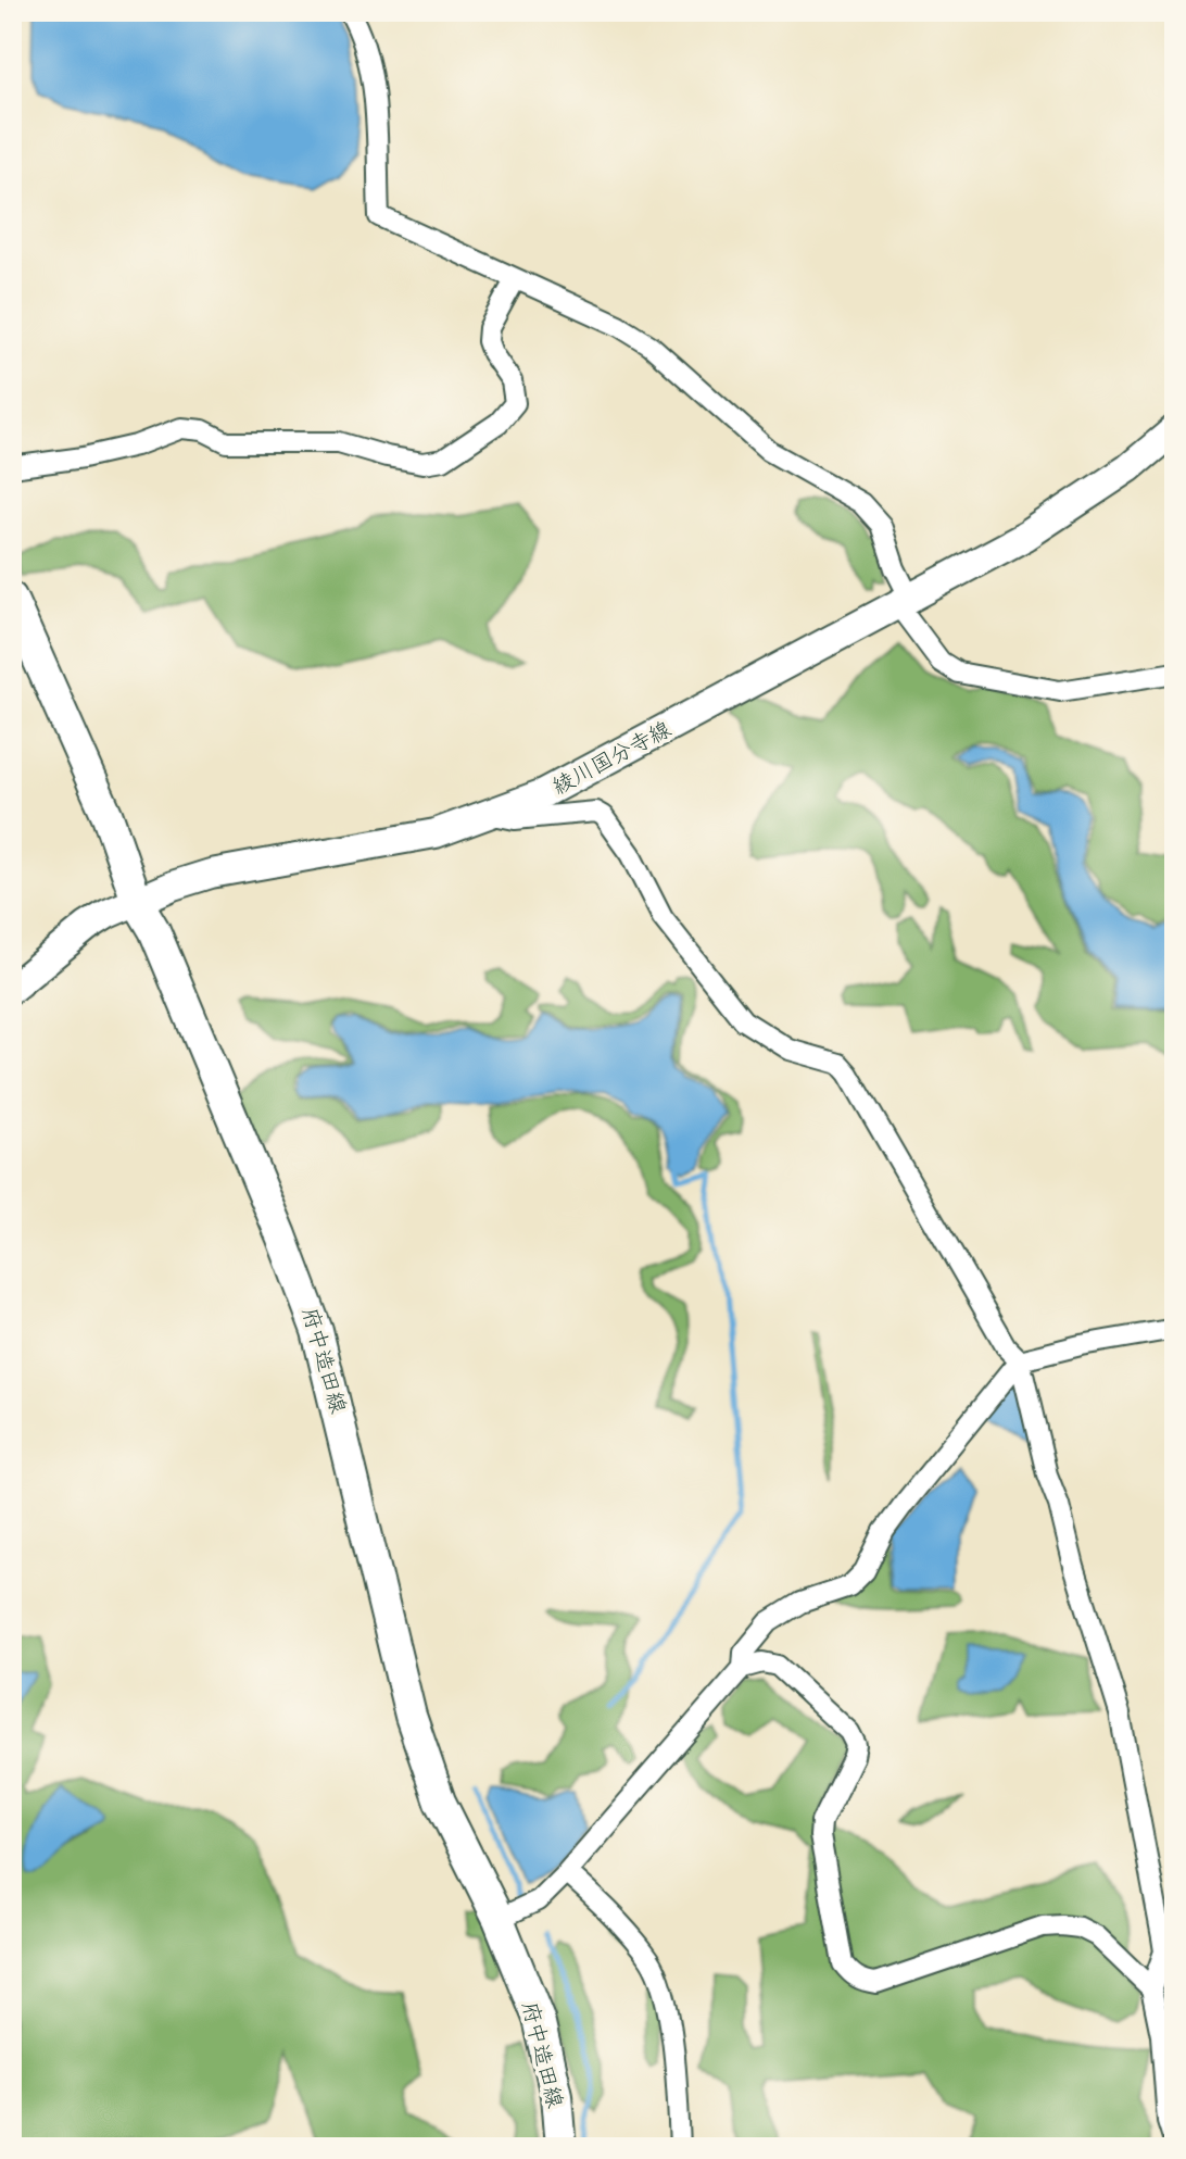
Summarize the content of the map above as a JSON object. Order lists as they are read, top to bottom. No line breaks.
{"streets":{"main road":["綾川国分寺線","府中造田線"]},"crossings":[["綾川国分寺線","府中造田線"]]}
